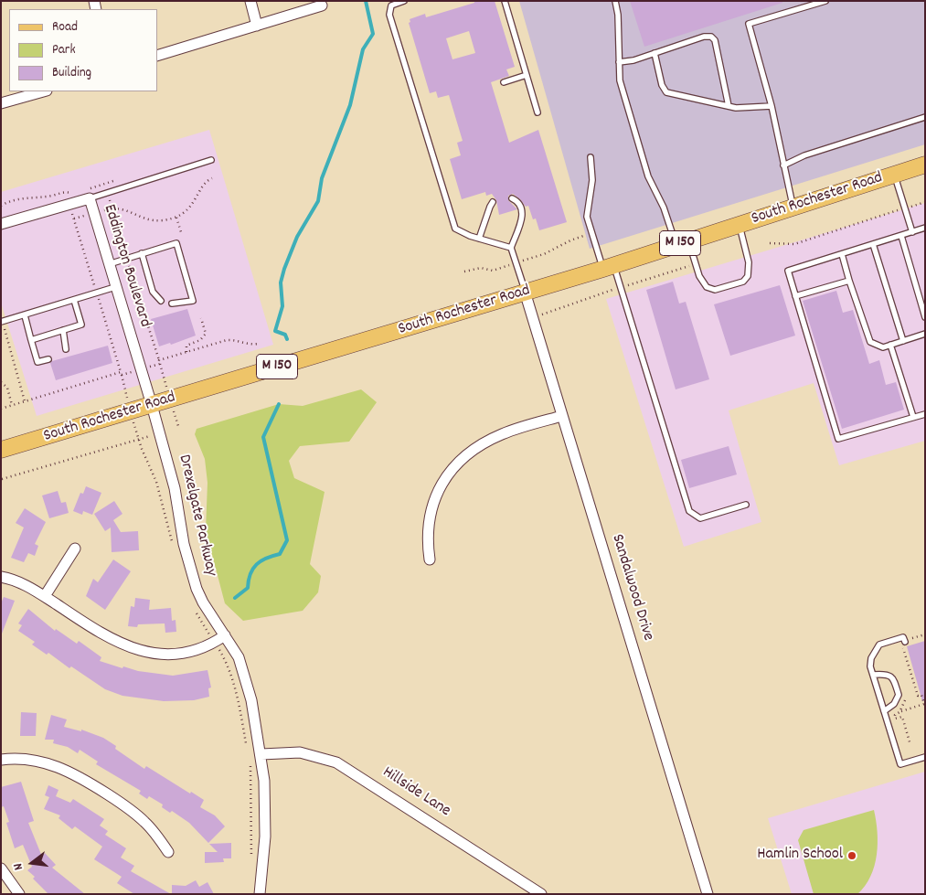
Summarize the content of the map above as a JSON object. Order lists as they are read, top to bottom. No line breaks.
{"streets":{"main road":["South Rochester Road","M 150"],"street":["Eddington Boulevard","Drexelgate Parkway","Sandalwood Drive","Hillside Lane"]},"crossings":[["South Rochester Road","Eddington Boulevard"],["South Rochester Road","Drexelgate Parkway"],["South Rochester Road","Sandalwood Drive"],["Eddington Boulevard","Drexelgate Parkway"],["Drexelgate Parkway","Hillside Lane"]],"places":["Hamlin School"],"legend":["Road","Park","Building"],"north":"left"}
